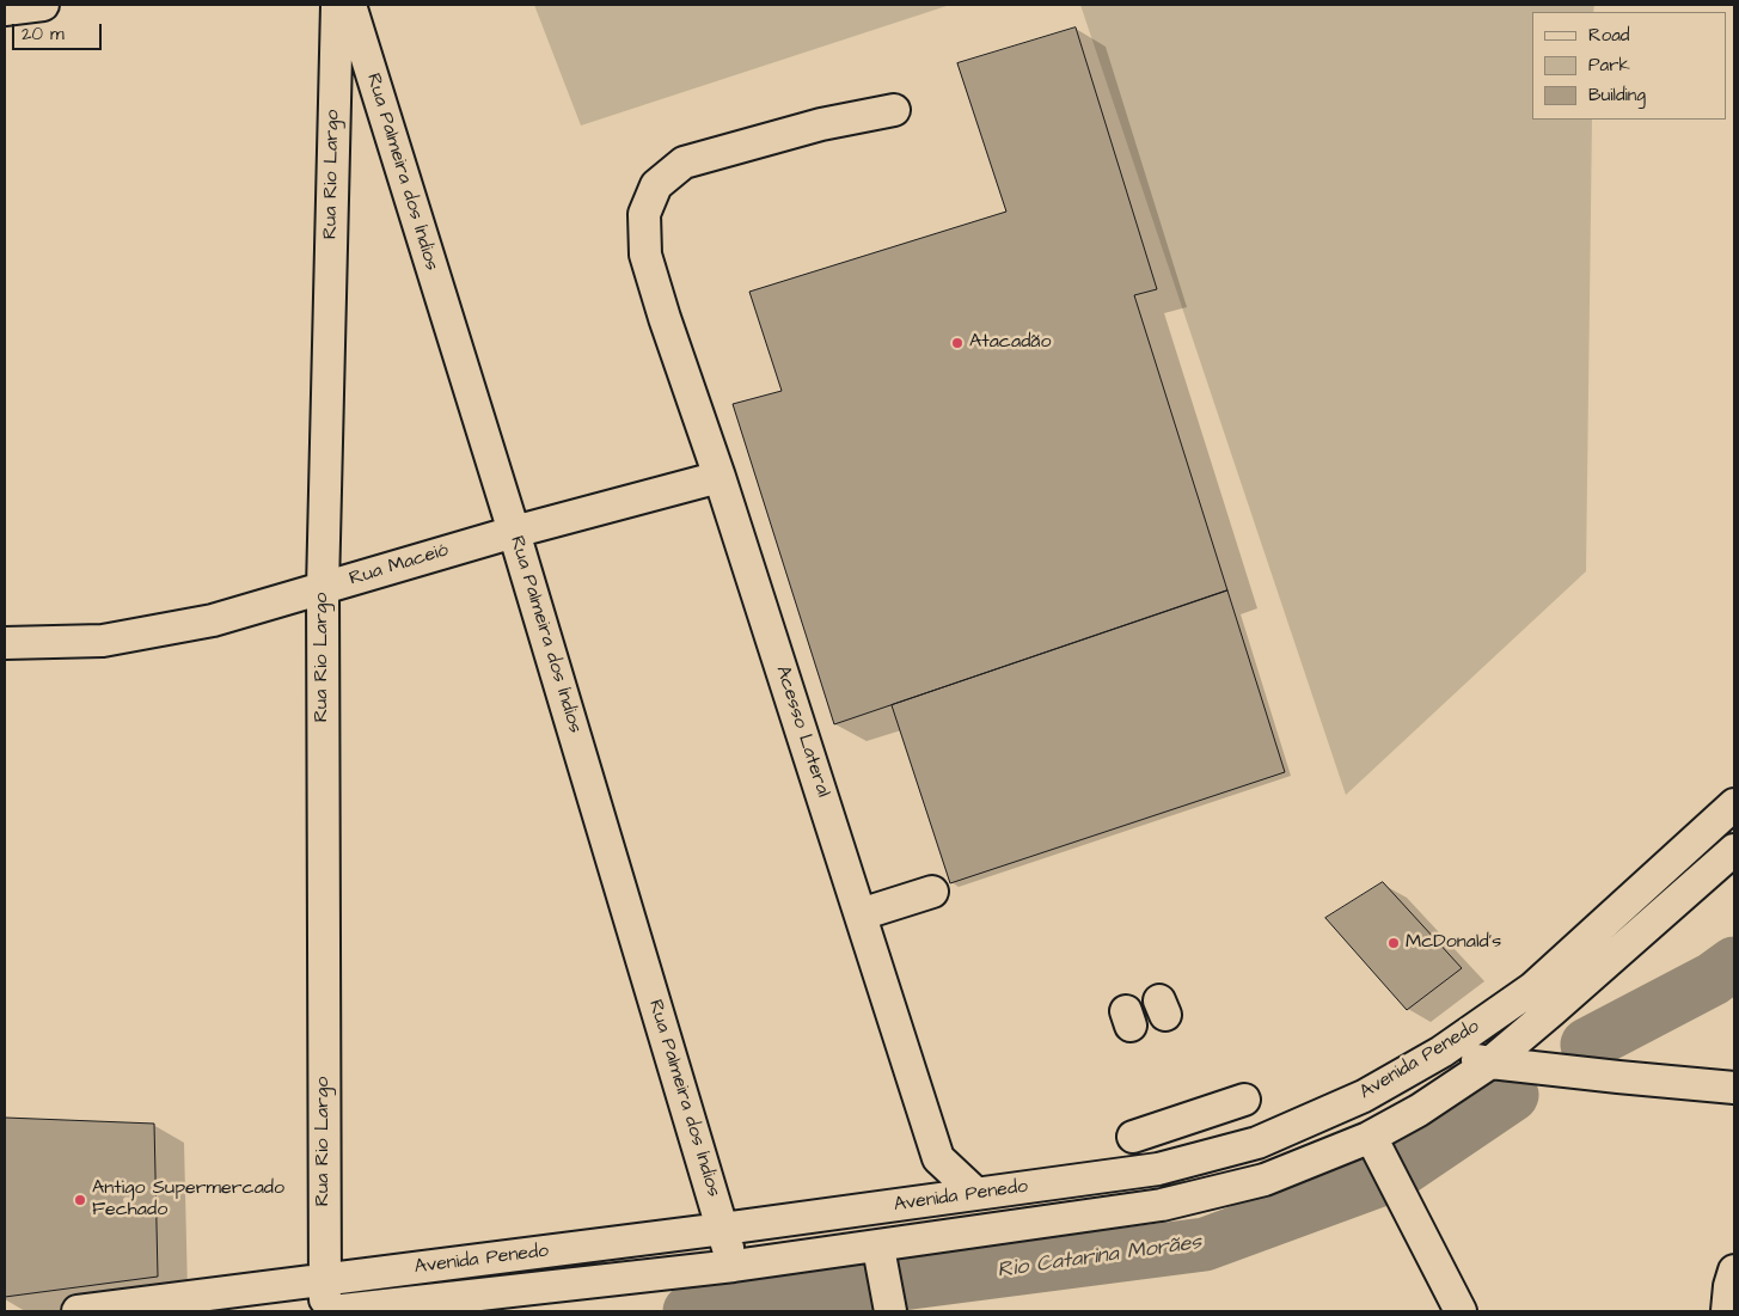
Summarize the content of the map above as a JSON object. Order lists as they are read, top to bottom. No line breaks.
{"streets":{"street":["Rua Palmeira dos Índios","Rua Rio Largo","Rua Maceió","Acesso Lateral","Avenida Penedo"]},"crossings":[["Rua Palmeira dos Índios","Rua Maceió"],["Rua Palmeira dos Índios","Avenida Penedo"],["Rua Rio Largo","Rua Maceió"],["Rua Rio Largo","Avenida Penedo"],["Rua Maceió","Acesso Lateral"],["Acesso Lateral","Avenida Penedo"]],"water":["Rio Catarina Morães"],"places":["Atacadão","McDonald's","Antigo Supermercado Fechado"],"legend":["Road","Park","Building"],"scale_bar":"20 m"}
